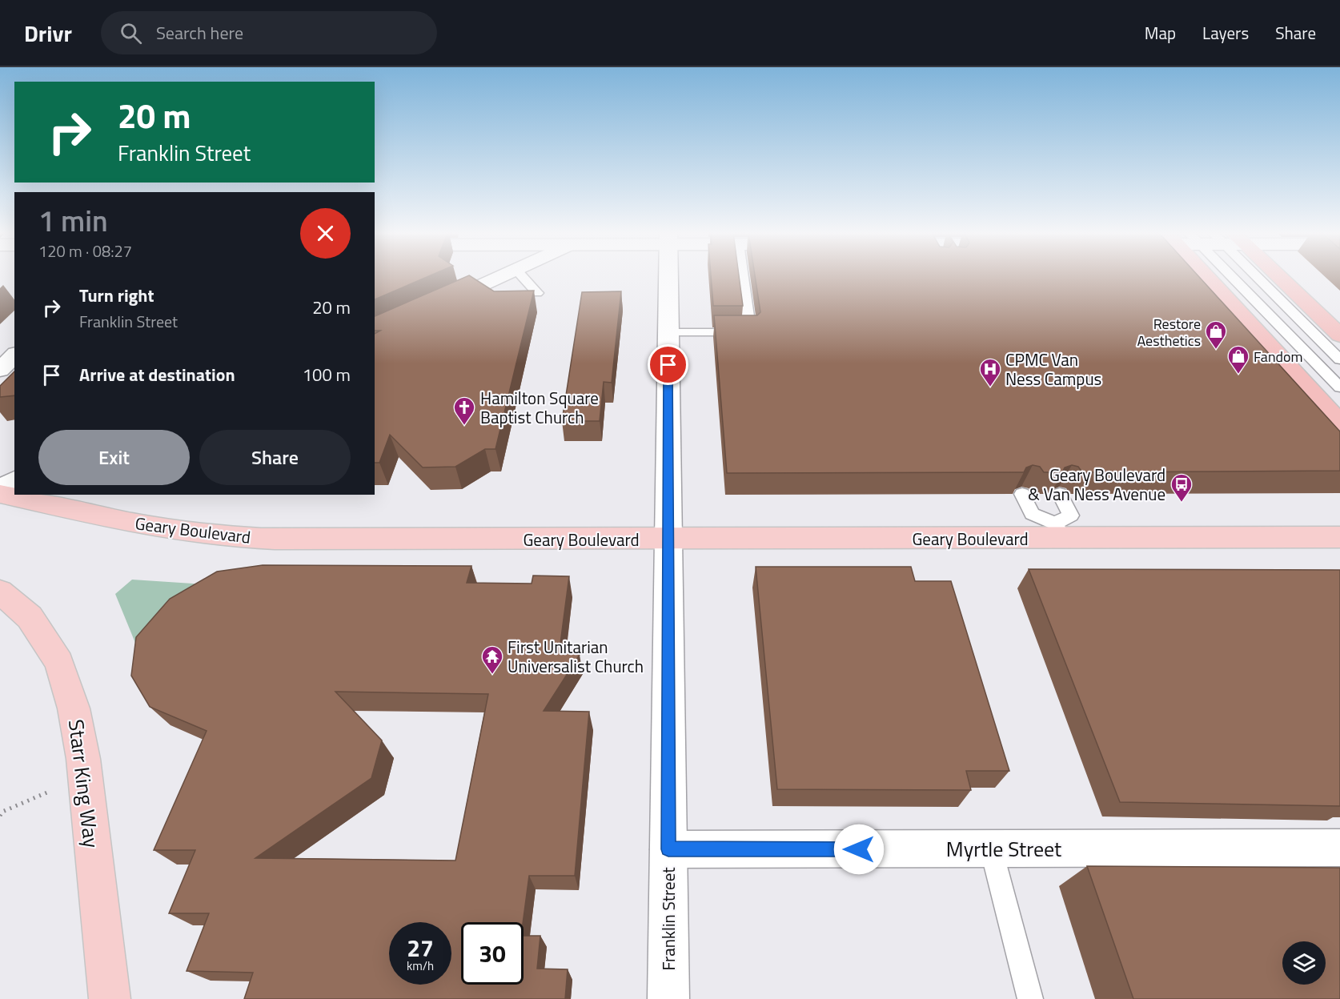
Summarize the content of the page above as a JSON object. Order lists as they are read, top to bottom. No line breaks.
{"streets":{"main road":["Geary Boulevard","Starr King Way"],"street":["Myrtle Street","Franklin Street"]},"crossings":[["Geary Boulevard","Franklin Street"],["Myrtle Street","Franklin Street"]],"places":{"shop":["Restore Aesthetics","Fandom"],"hospital":["CPMC Van Ness Campus"],"church":["Hamilton Square Baptist Church"],"bus stop":["Geary Boulevard & Van Ness Avenue"],"temple":["First Unitarian Universalist Church"]},"page":{"header":"Drivr","search":"Search here","nav":["Map","Layers","Share"],"turn":["20 m","Franklin Street"],"heading":["1 min","120 m · 08:27"],"list":[{"name":"Turn right","note":"Franklin Street","value":"20 m"},{"name":"Arrive at destination","value":"100 m"}],"buttons":["Exit","Share"],"speed":"27 km/h","limit":"30"}}
